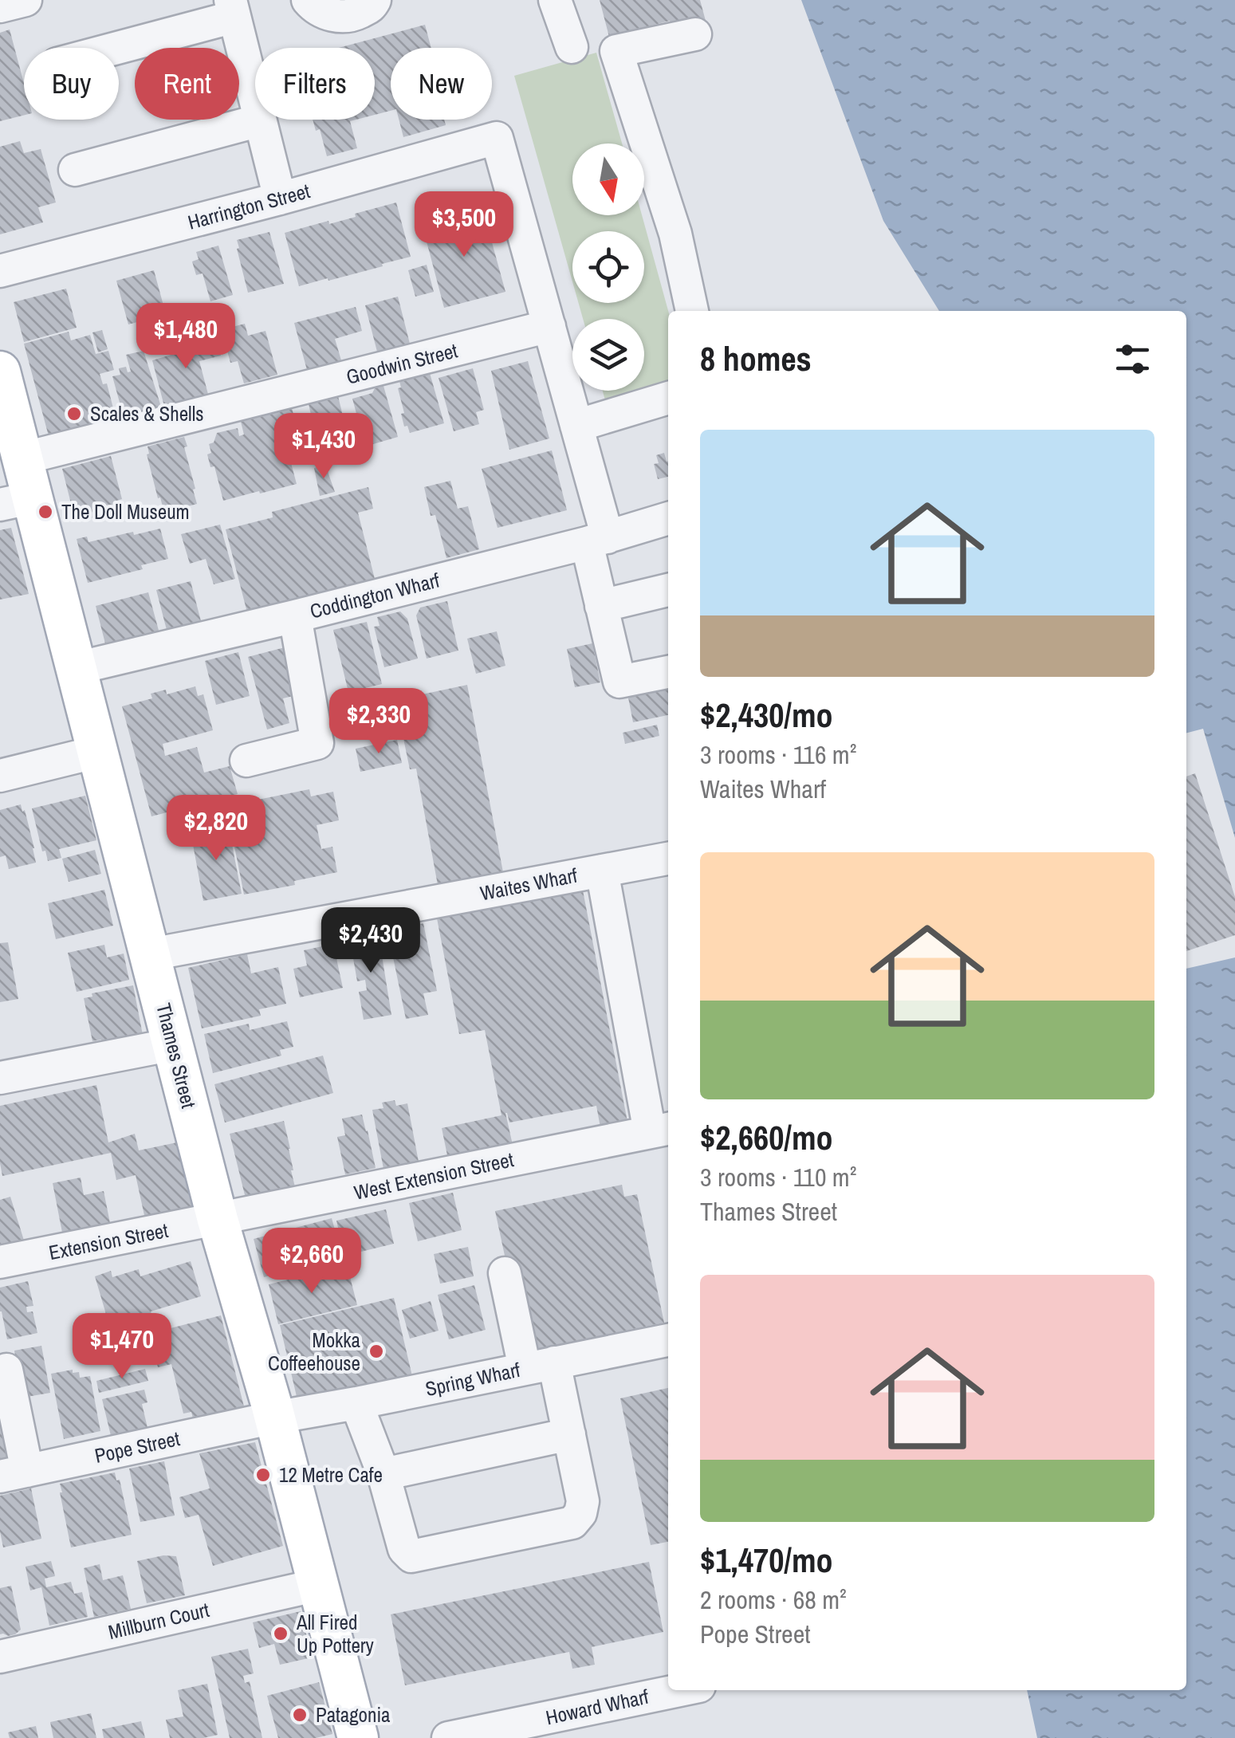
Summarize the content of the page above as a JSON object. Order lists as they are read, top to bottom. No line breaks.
{"streets":{"main road":["Thames Street"],"street":["Harrington Street","Goodwin Street","Coddington Wharf","Waites Wharf","West Extension Street","Extension Street","Spring Wharf","Pope Street","Millburn Court","Howard Wharf"]},"crossings":[["Harrington Street","Goodwin Street"],["Goodwin Street","Thames Street"],["Coddington Wharf","Thames Street"],["Waites Wharf","Thames Street"],["Thames Street","West Extension Street"],["Thames Street","Extension Street"],["Thames Street","Spring Wharf"],["Thames Street","Pope Street"],["Thames Street","Millburn Court"],["West Extension Street","Extension Street"],["Spring Wharf","Pope Street"]],"places":["Scales & Shells","The Doll Museum","Mokka Coffeehouse","12 Metre Cafe","All Fired Up Pottery","Patagonia"],"north":"bottom","page":{"chip":["Buy","Rent","Filters","New"],"price":["$3,500","$1,480","$1,430","$2,330","$2,820","$2,430","$2,660","$1,470"],"heading":"8 homes","list":[{"name":"$2,430/mo","note":"3 rooms · 116 m² · Waites Wharf"},{"name":"$2,660/mo","note":"3 rooms · 110 m² · Thames Street"},{"name":"$1,470/mo","note":"2 rooms · 68 m² · Pope Street"}]}}
